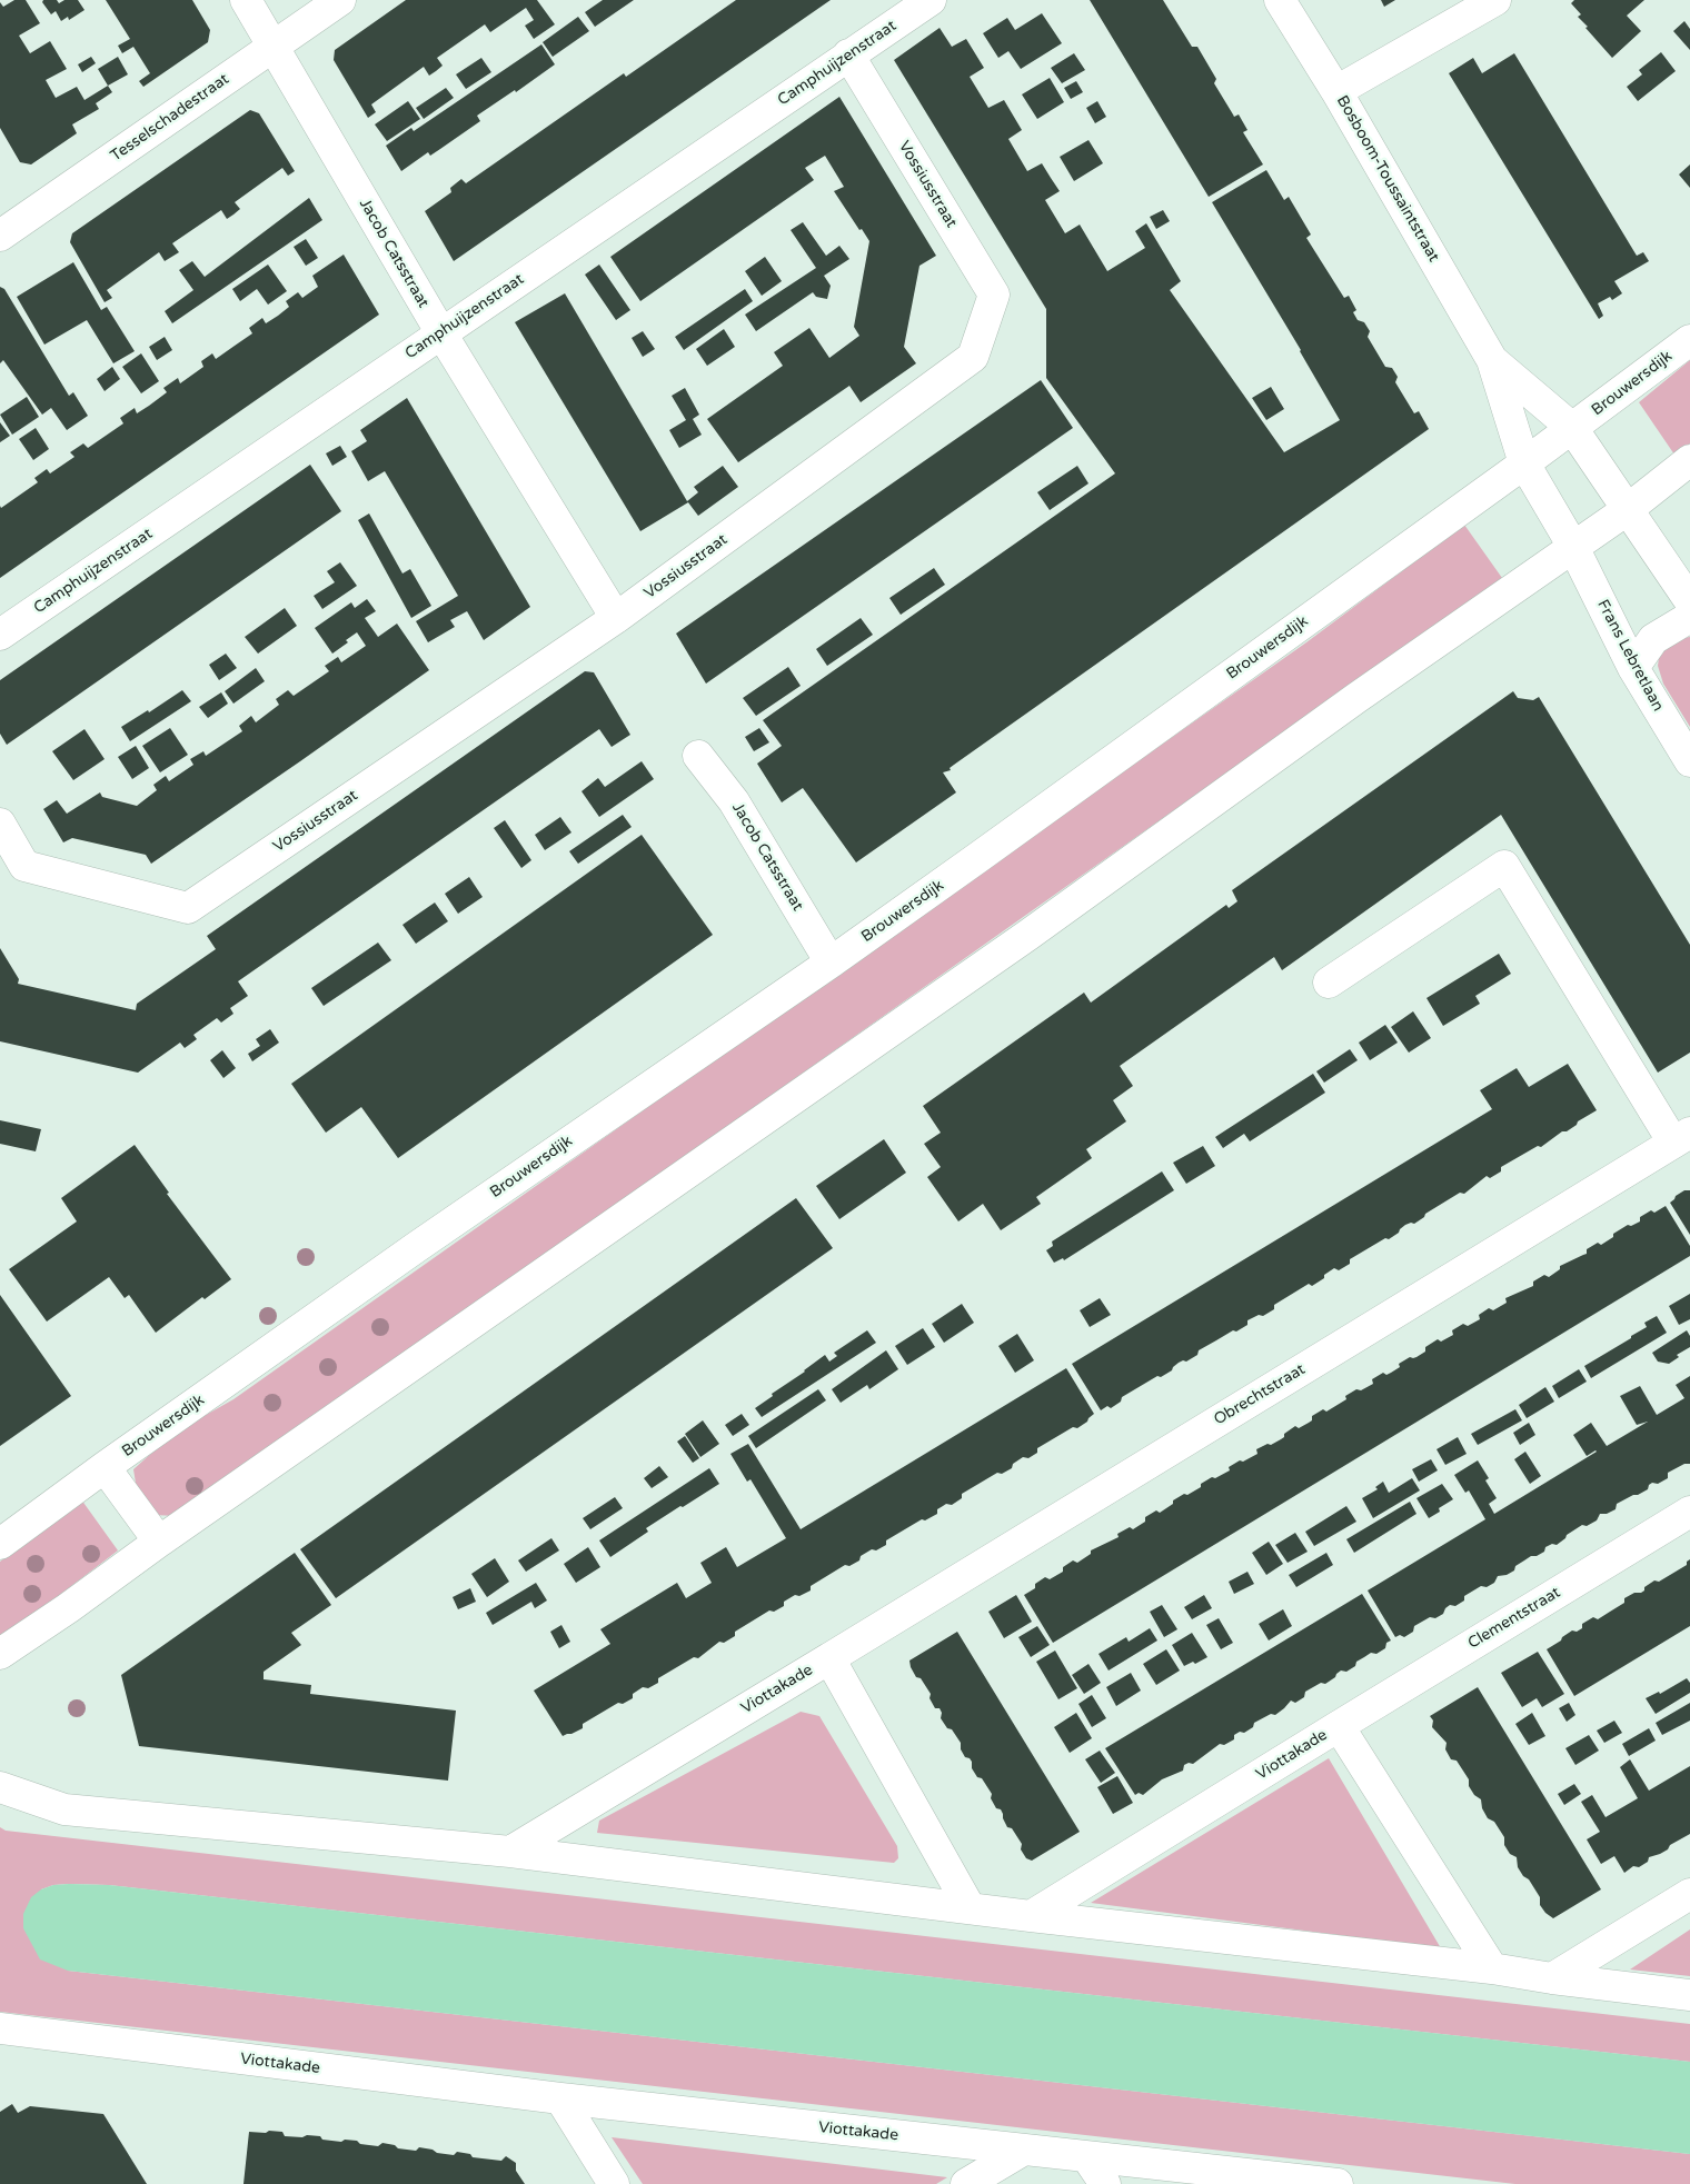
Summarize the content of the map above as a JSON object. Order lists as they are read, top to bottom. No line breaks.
{"streets":{"street":["Camphuijzenstraat","Tesselschadestraat","Bosboom-Toussaintstraat","Vossiusstraat","Jacob Catsstraat","Brouwersdijk","Frans Lebretlaan","Obrechtstraat","Clementstraat","Viottakade"]},"crossings":[["Camphuijzenstraat","Vossiusstraat"],["Camphuijzenstraat","Jacob Catsstraat"],["Tesselschadestraat","Jacob Catsstraat"],["Bosboom-Toussaintstraat","Brouwersdijk"],["Bosboom-Toussaintstraat","Frans Lebretlaan"],["Vossiusstraat","Jacob Catsstraat"],["Jacob Catsstraat","Brouwersdijk"],["Obrechtstraat","Viottakade"],["Clementstraat","Viottakade"]]}
